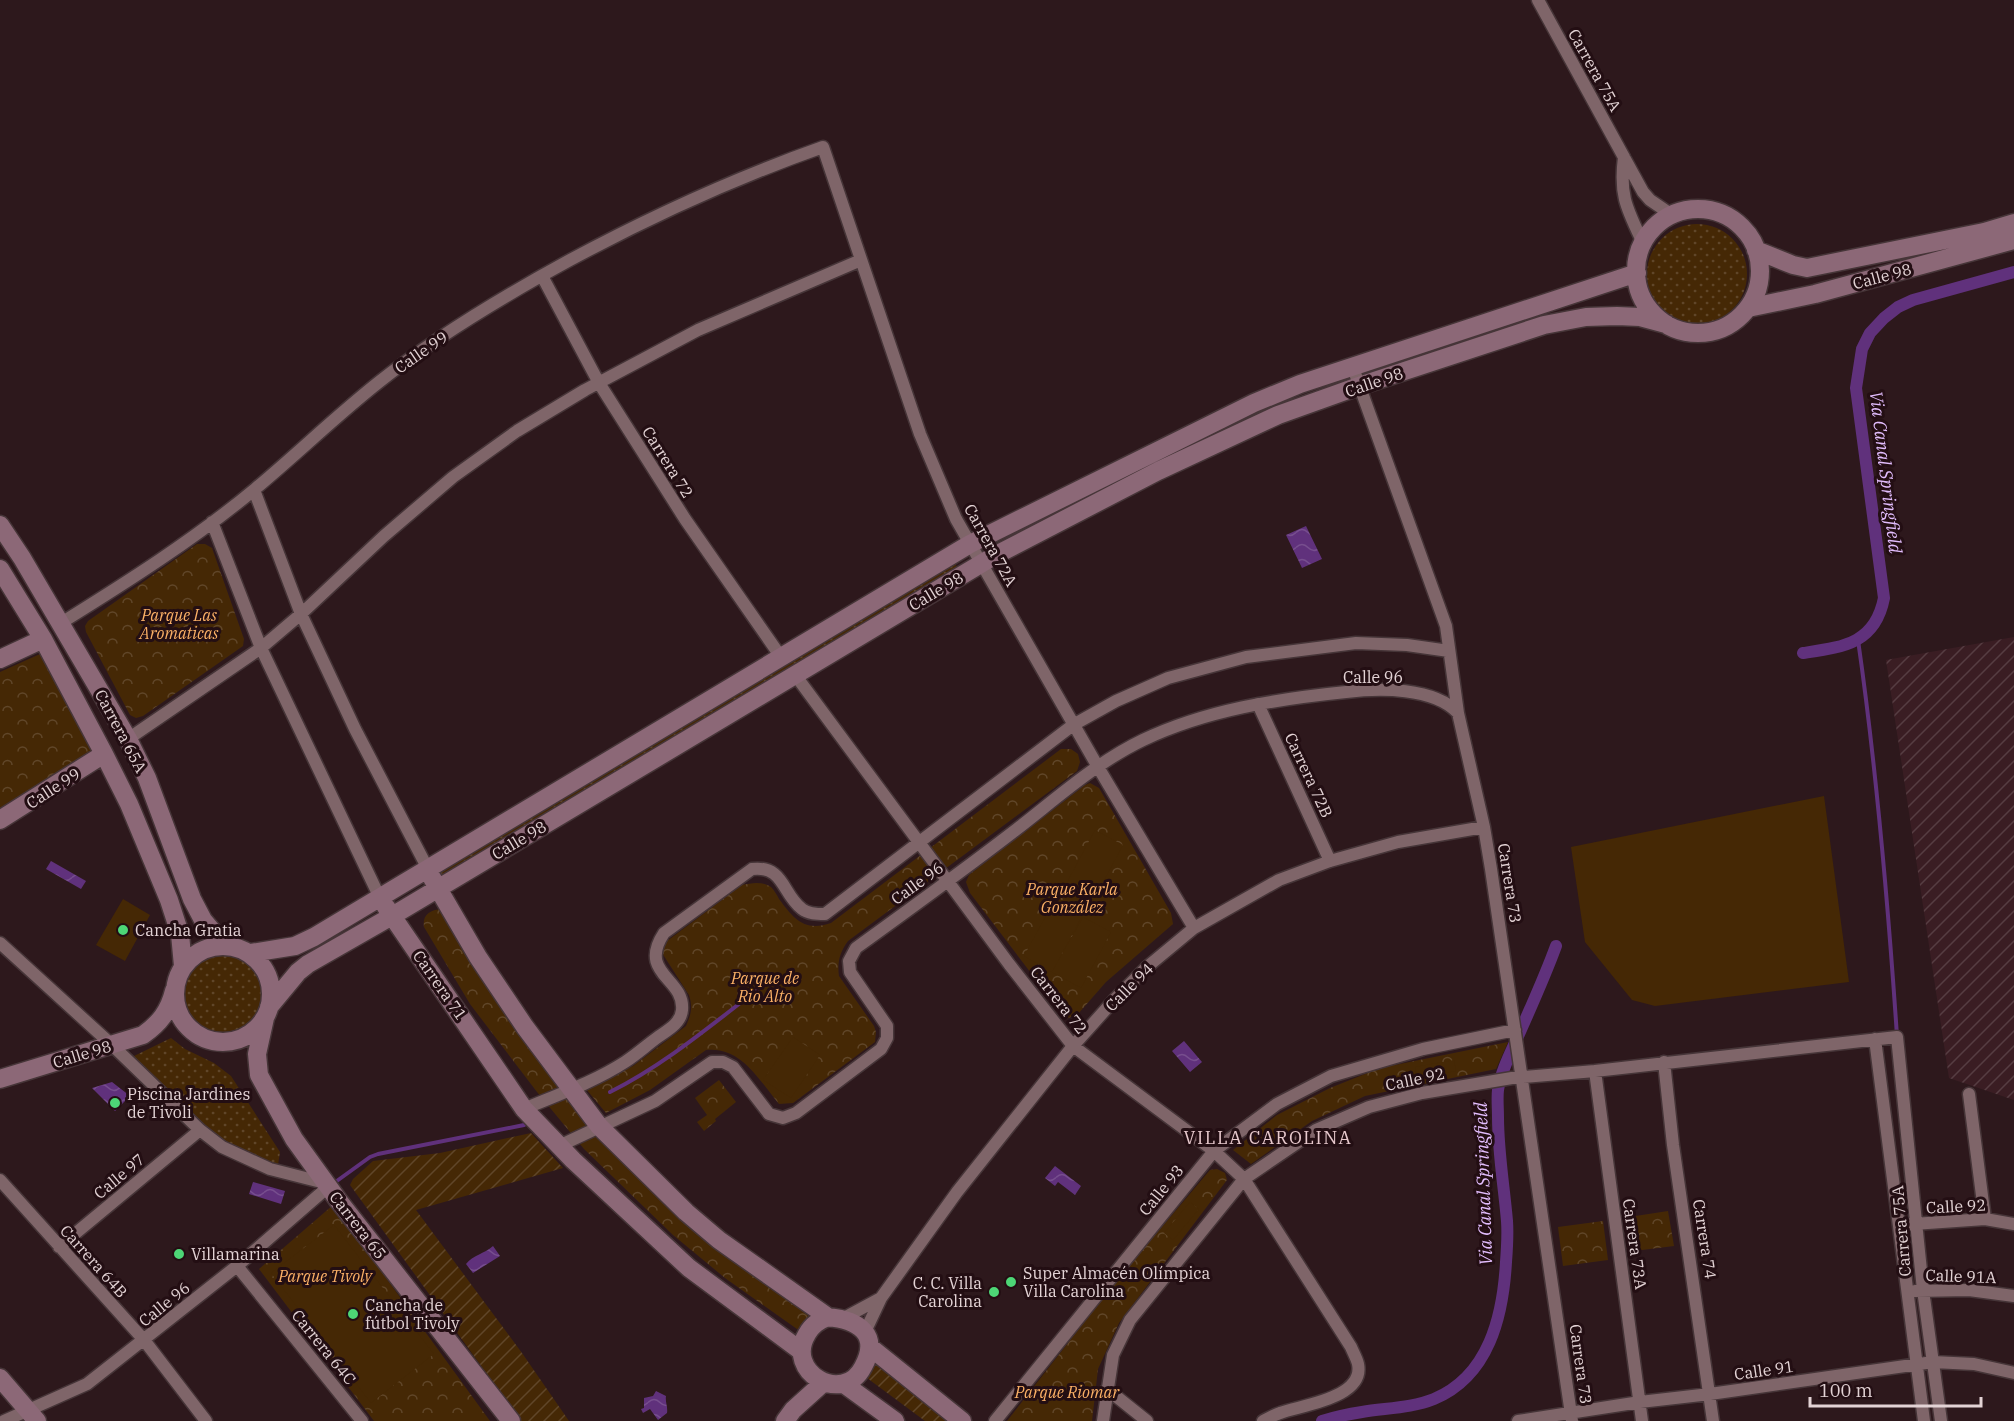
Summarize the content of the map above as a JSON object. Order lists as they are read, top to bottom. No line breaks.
{"streets":{"street":["Carrera 75A","Calle 98","Calle 99","Carrera 72","Carrera 72A","Calle 96","Carrera 65A","Carrera 72B","Carrera 73","Carrera 71","Calle 94","Calle 92","Calle 97","Calle 93","Carrera 65","Carrera 74","Carrera 73A","Carrera 64B","Calle 91A","Carrera 64C","Calle 91"]},"crossings":[["Carrera 75A","Calle 98"],["Carrera 75A","Calle 92"],["Carrera 75A","Calle 91A"],["Carrera 75A","Calle 91"],["Calle 98","Carrera 72"],["Calle 98","Carrera 72A"],["Calle 98","Carrera 65A"],["Calle 98","Carrera 73"],["Calle 98","Carrera 71"],["Calle 98","Carrera 65"],["Calle 99","Carrera 72"],["Calle 99","Carrera 72A"],["Calle 99","Carrera 65A"],["Calle 99","Carrera 71"],["Carrera 72","Calle 96"],["Carrera 72","Calle 94"],["Carrera 72","Calle 92"],["Carrera 72","Calle 93"],["Carrera 72A","Calle 96"],["Carrera 72A","Calle 94"],["Calle 96","Carrera 72B"],["Calle 96","Carrera 73"],["Calle 96","Carrera 71"],["Calle 96","Carrera 65"],["Calle 96","Carrera 64B"],["Calle 96","Carrera 64C"],["Carrera 72B","Calle 94"],["Carrera 73","Calle 94"],["Carrera 73","Calle 92"],["Carrera 73","Calle 93"],["Carrera 73","Calle 91"],["Carrera 71","Calle 94"],["Calle 92","Carrera 74"],["Calle 92","Carrera 73A"],["Calle 97","Carrera 65"],["Calle 97","Carrera 64B"],["Carrera 74","Calle 91"],["Carrera 73A","Calle 91"]],"districts":["VILLA CAROLINA"],"water":["Via Canal Springfield"],"parks":["Parque Las Aromaticas","Parque Karla González","Parque de Rio Alto","Parque Tivoly","Parque Riomar"],"places":["Cancha Gratia","Piscina Jardines de Tivoli","Villamarina","Super Almacén Olímpica Villa Carolina","C. C. Villa Carolina","Cancha de fútbol Tivoly"],"scale_bar":"100 m"}
